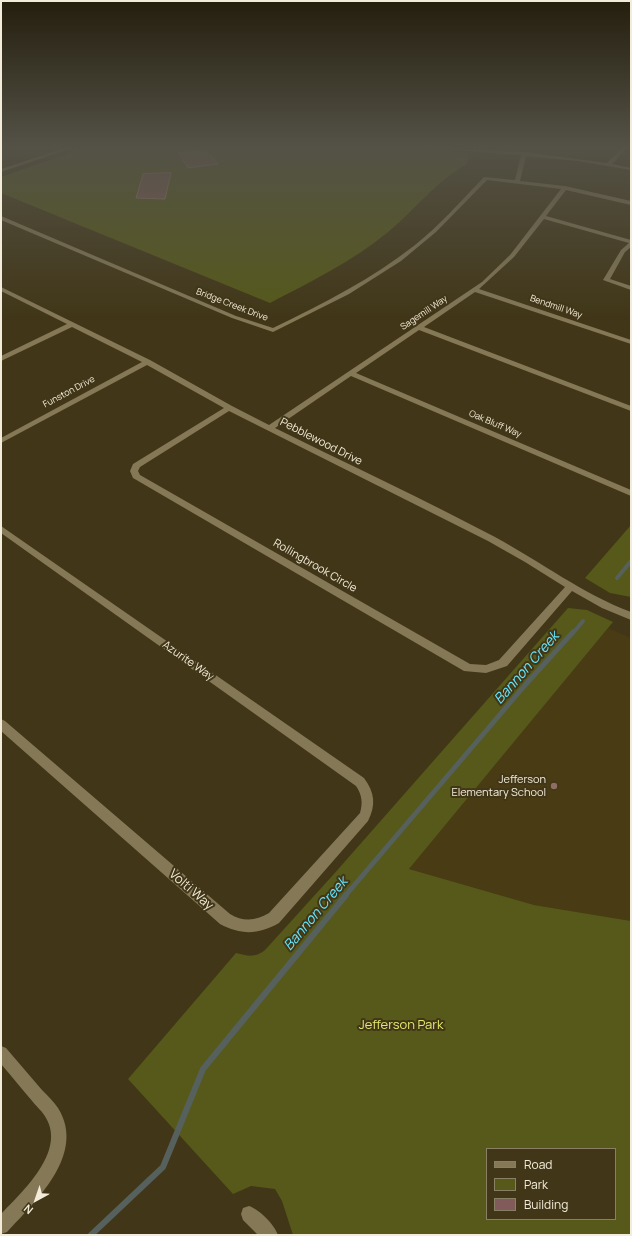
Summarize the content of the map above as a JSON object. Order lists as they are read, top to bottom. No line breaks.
{"streets":{"street":["Bridge Creek Drive","Bendmill Way","Sagemill Way","Funston Drive","Oak Bluff Way","Pebblewood Drive","Rollingbrook Circle","Azurite Way","Volti Way"]},"crossings":[["Bendmill Way","Sagemill Way"],["Sagemill Way","Oak Bluff Way"],["Sagemill Way","Pebblewood Drive"],["Funston Drive","Pebblewood Drive"],["Pebblewood Drive","Rollingbrook Circle"],["Azurite Way","Volti Way"]],"water":["Bannon Creek"],"parks":["Jefferson Park"],"places":["Jefferson Elementary School"],"legend":["Road","Park","Building"],"north":"bottom left"}
